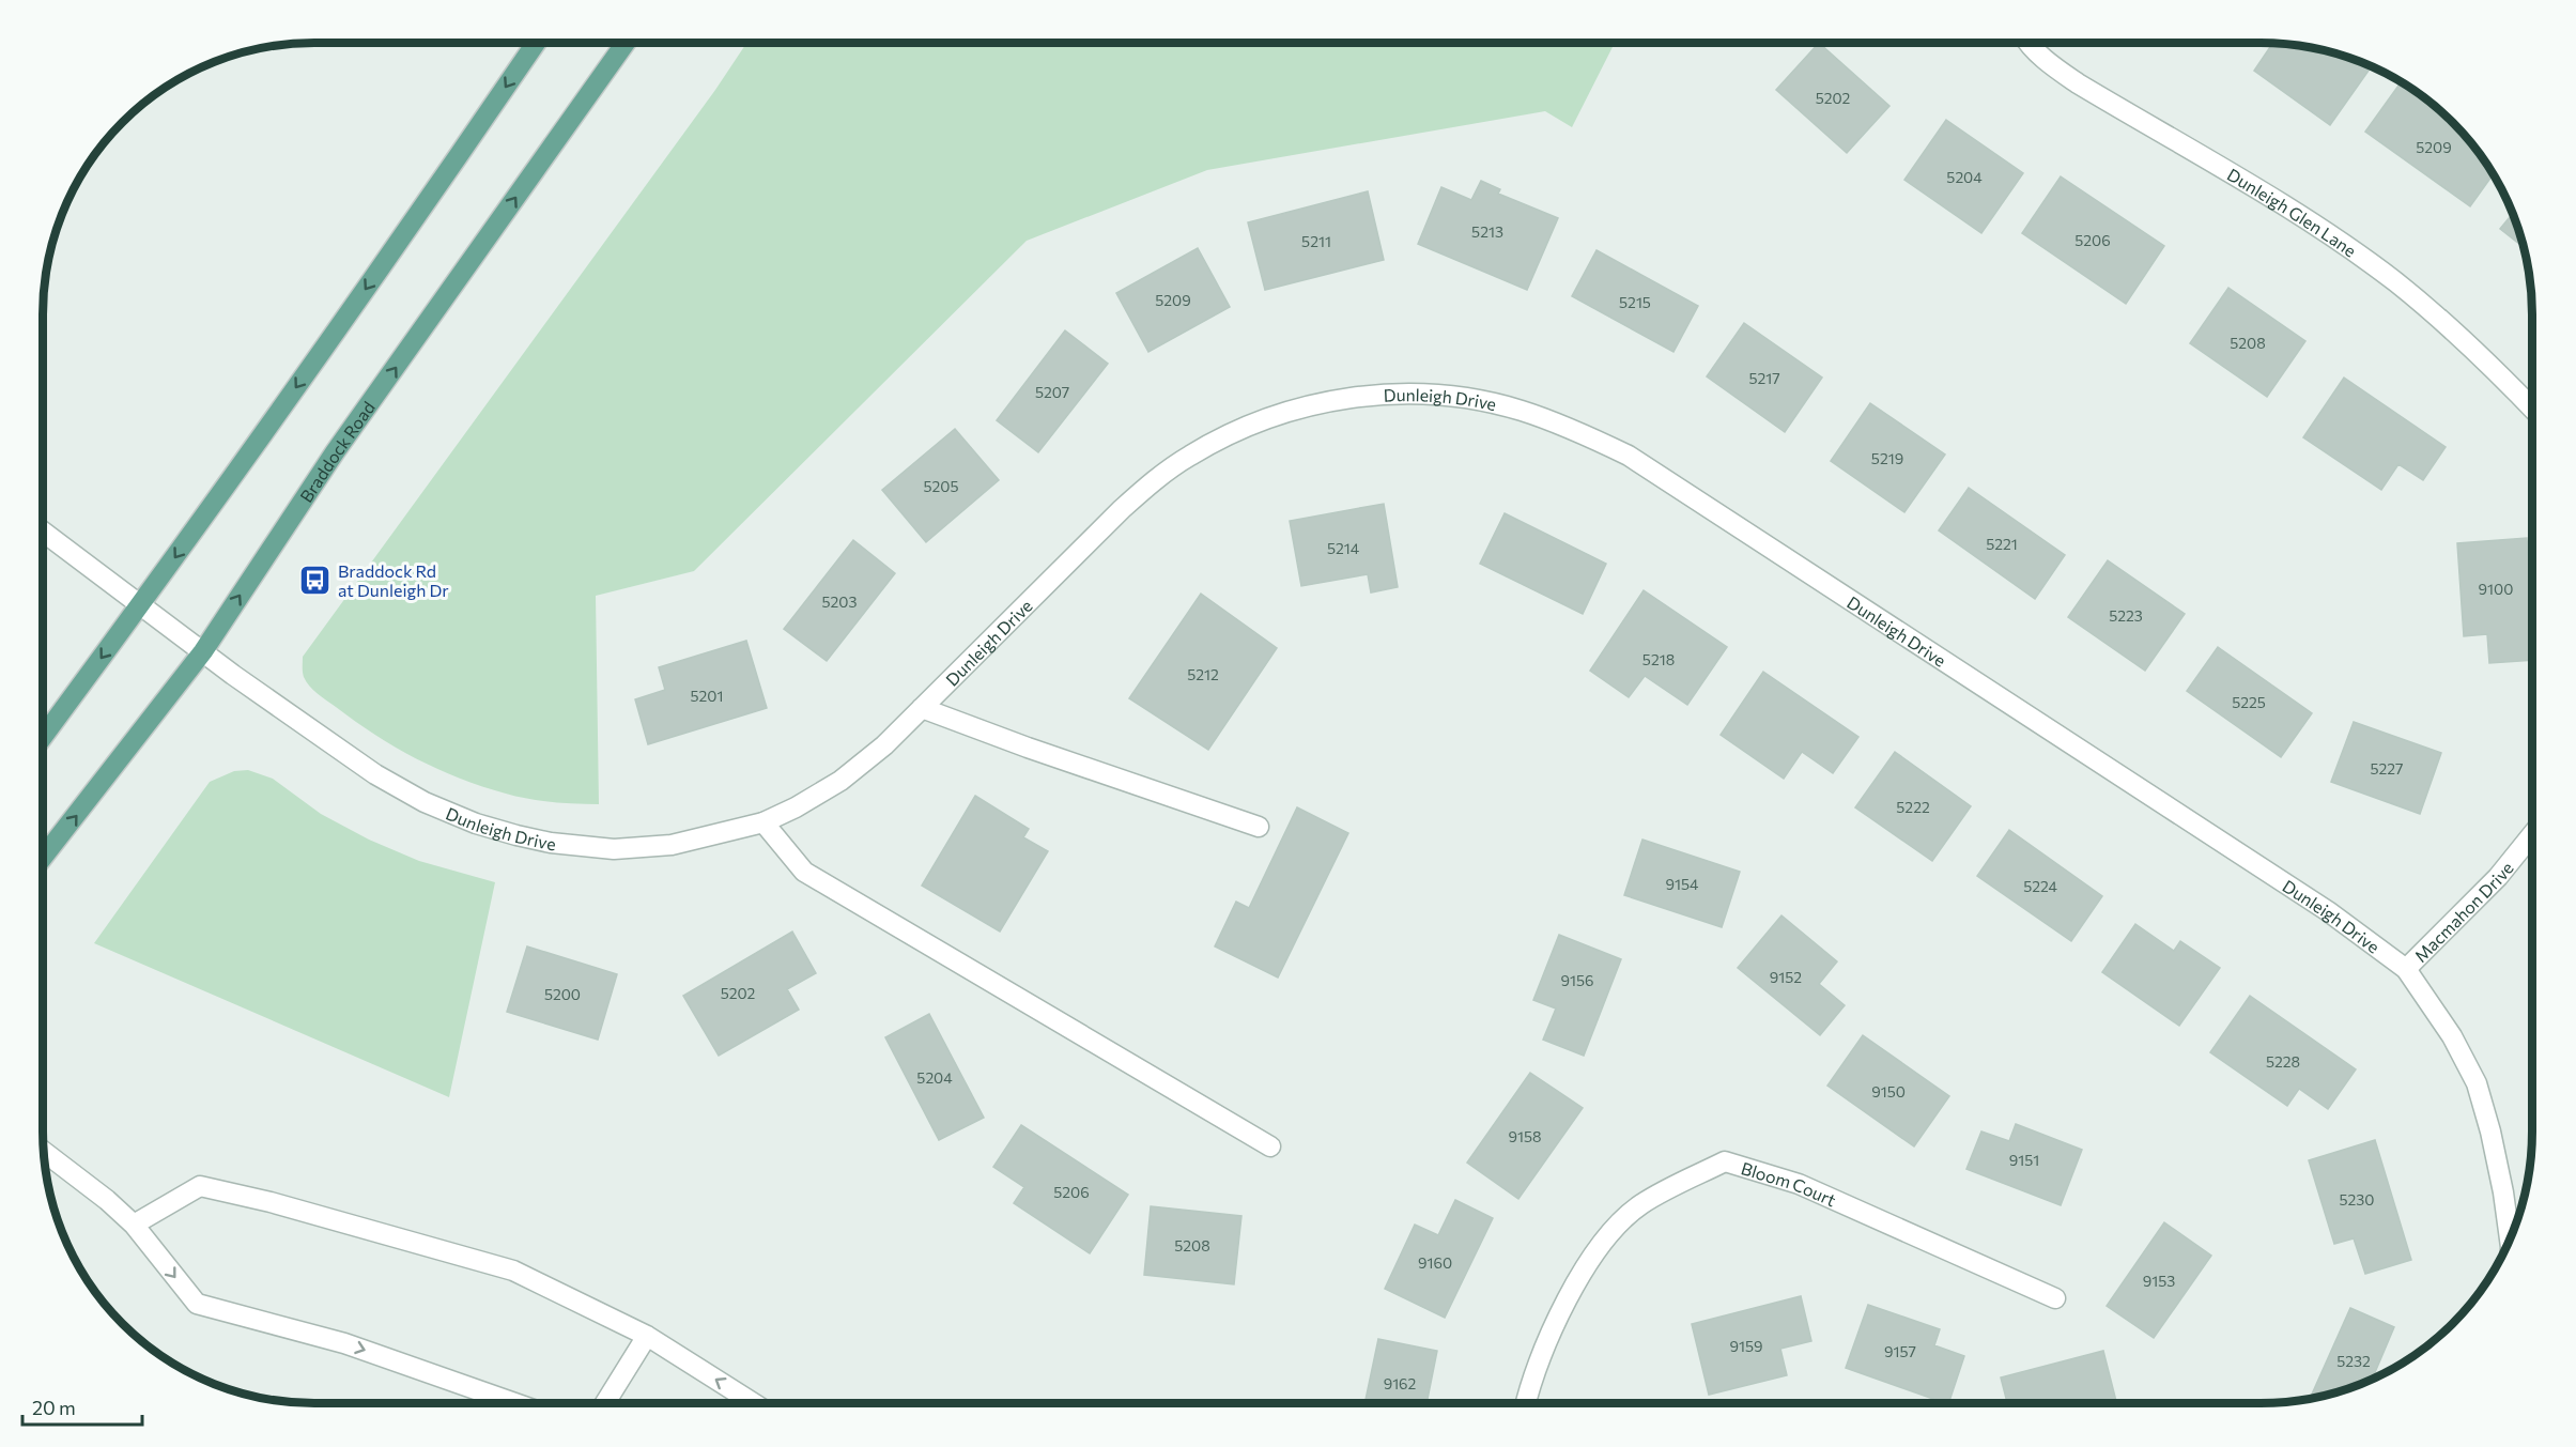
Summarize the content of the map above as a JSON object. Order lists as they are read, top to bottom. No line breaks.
{"streets":{"main road":["Braddock Road"],"street":["Dunleigh Glen Lane","Dunleigh Drive","Macmahon Drive","Bloom Court"]},"crossings":[["Dunleigh Drive","Braddock Road"],["Dunleigh Drive","Macmahon Drive"]],"places":{"bus stop":["Braddock Rd at Dunleigh Dr"]},"house_numbers":["5202","5209","5204","5213","5206","5211","5209","5215","5208","5217","5207","5219","5205","5221","5214","9100","5203","5223","5218","5212","5201","5225","5227","5222","9154","5224","9152","9156","5202","5200","5228","5204","9150","9158","9151","5206","5230","5208","9160","9153","9159","9157","5232","9162"],"scale_bar":"20 m"}
